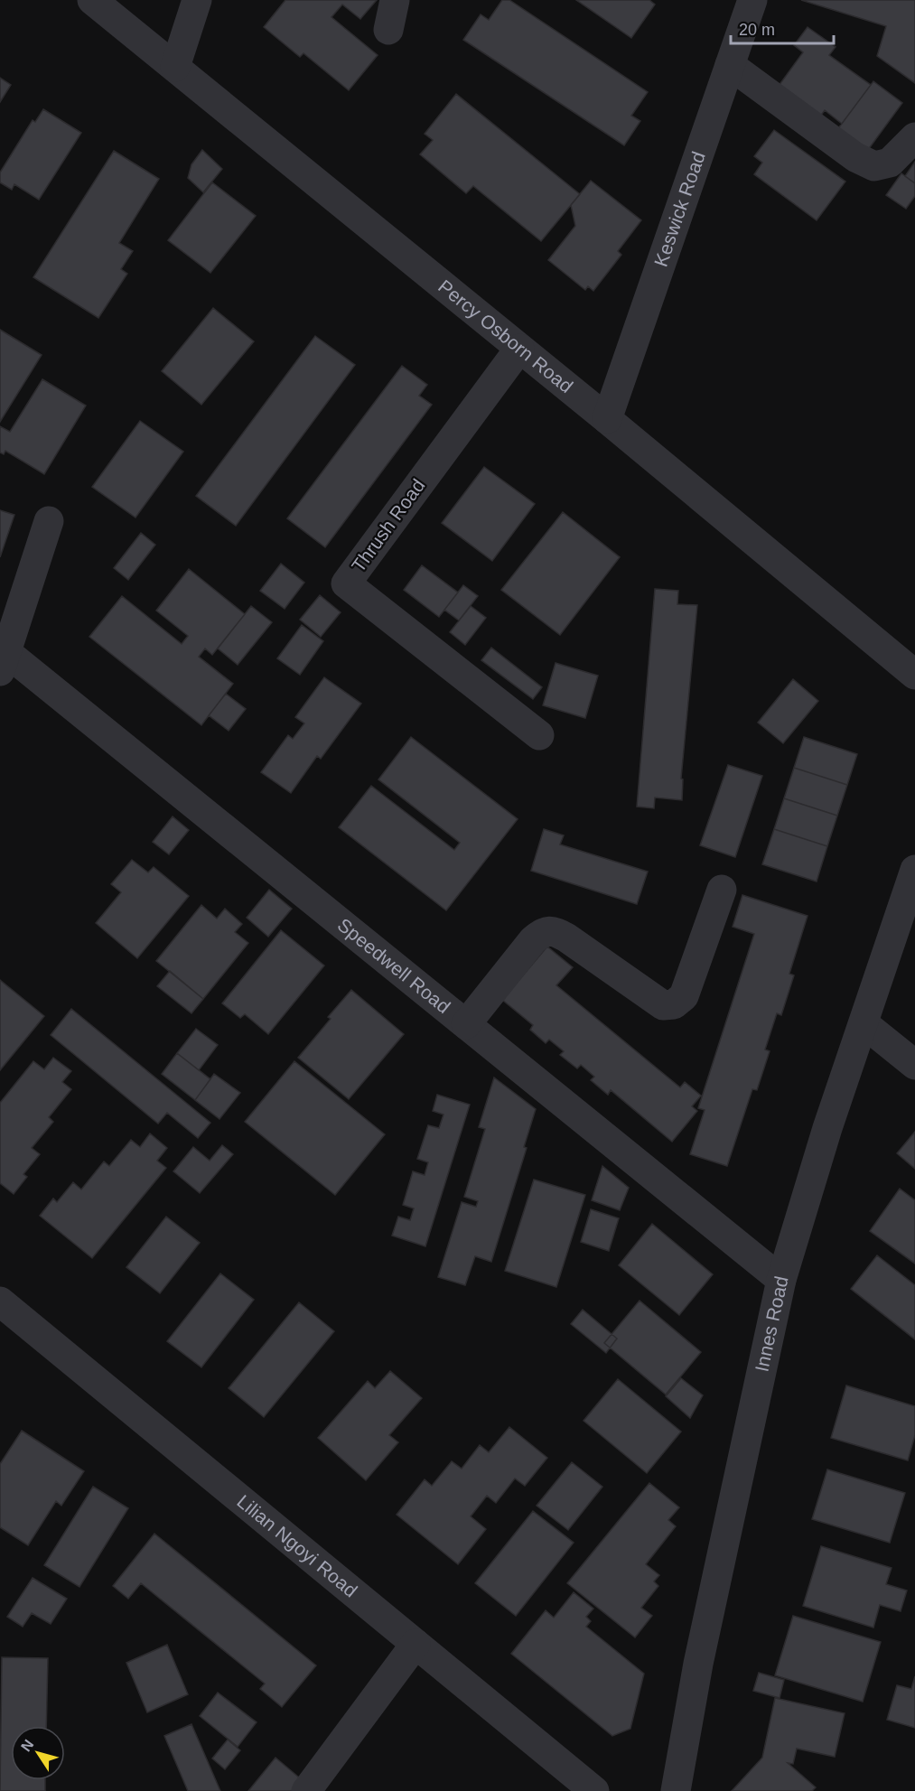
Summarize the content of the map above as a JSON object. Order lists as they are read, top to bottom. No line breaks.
{"streets":{"street":["Keswick Road","Percy Osborn Road","Thrush Road","Speedwell Road","Innes Road","Lilian Ngoyi Road"]},"crossings":[["Keswick Road","Percy Osborn Road"],["Percy Osborn Road","Thrush Road"],["Speedwell Road","Innes Road"]],"scale_bar":"20 m","north":"top left"}
